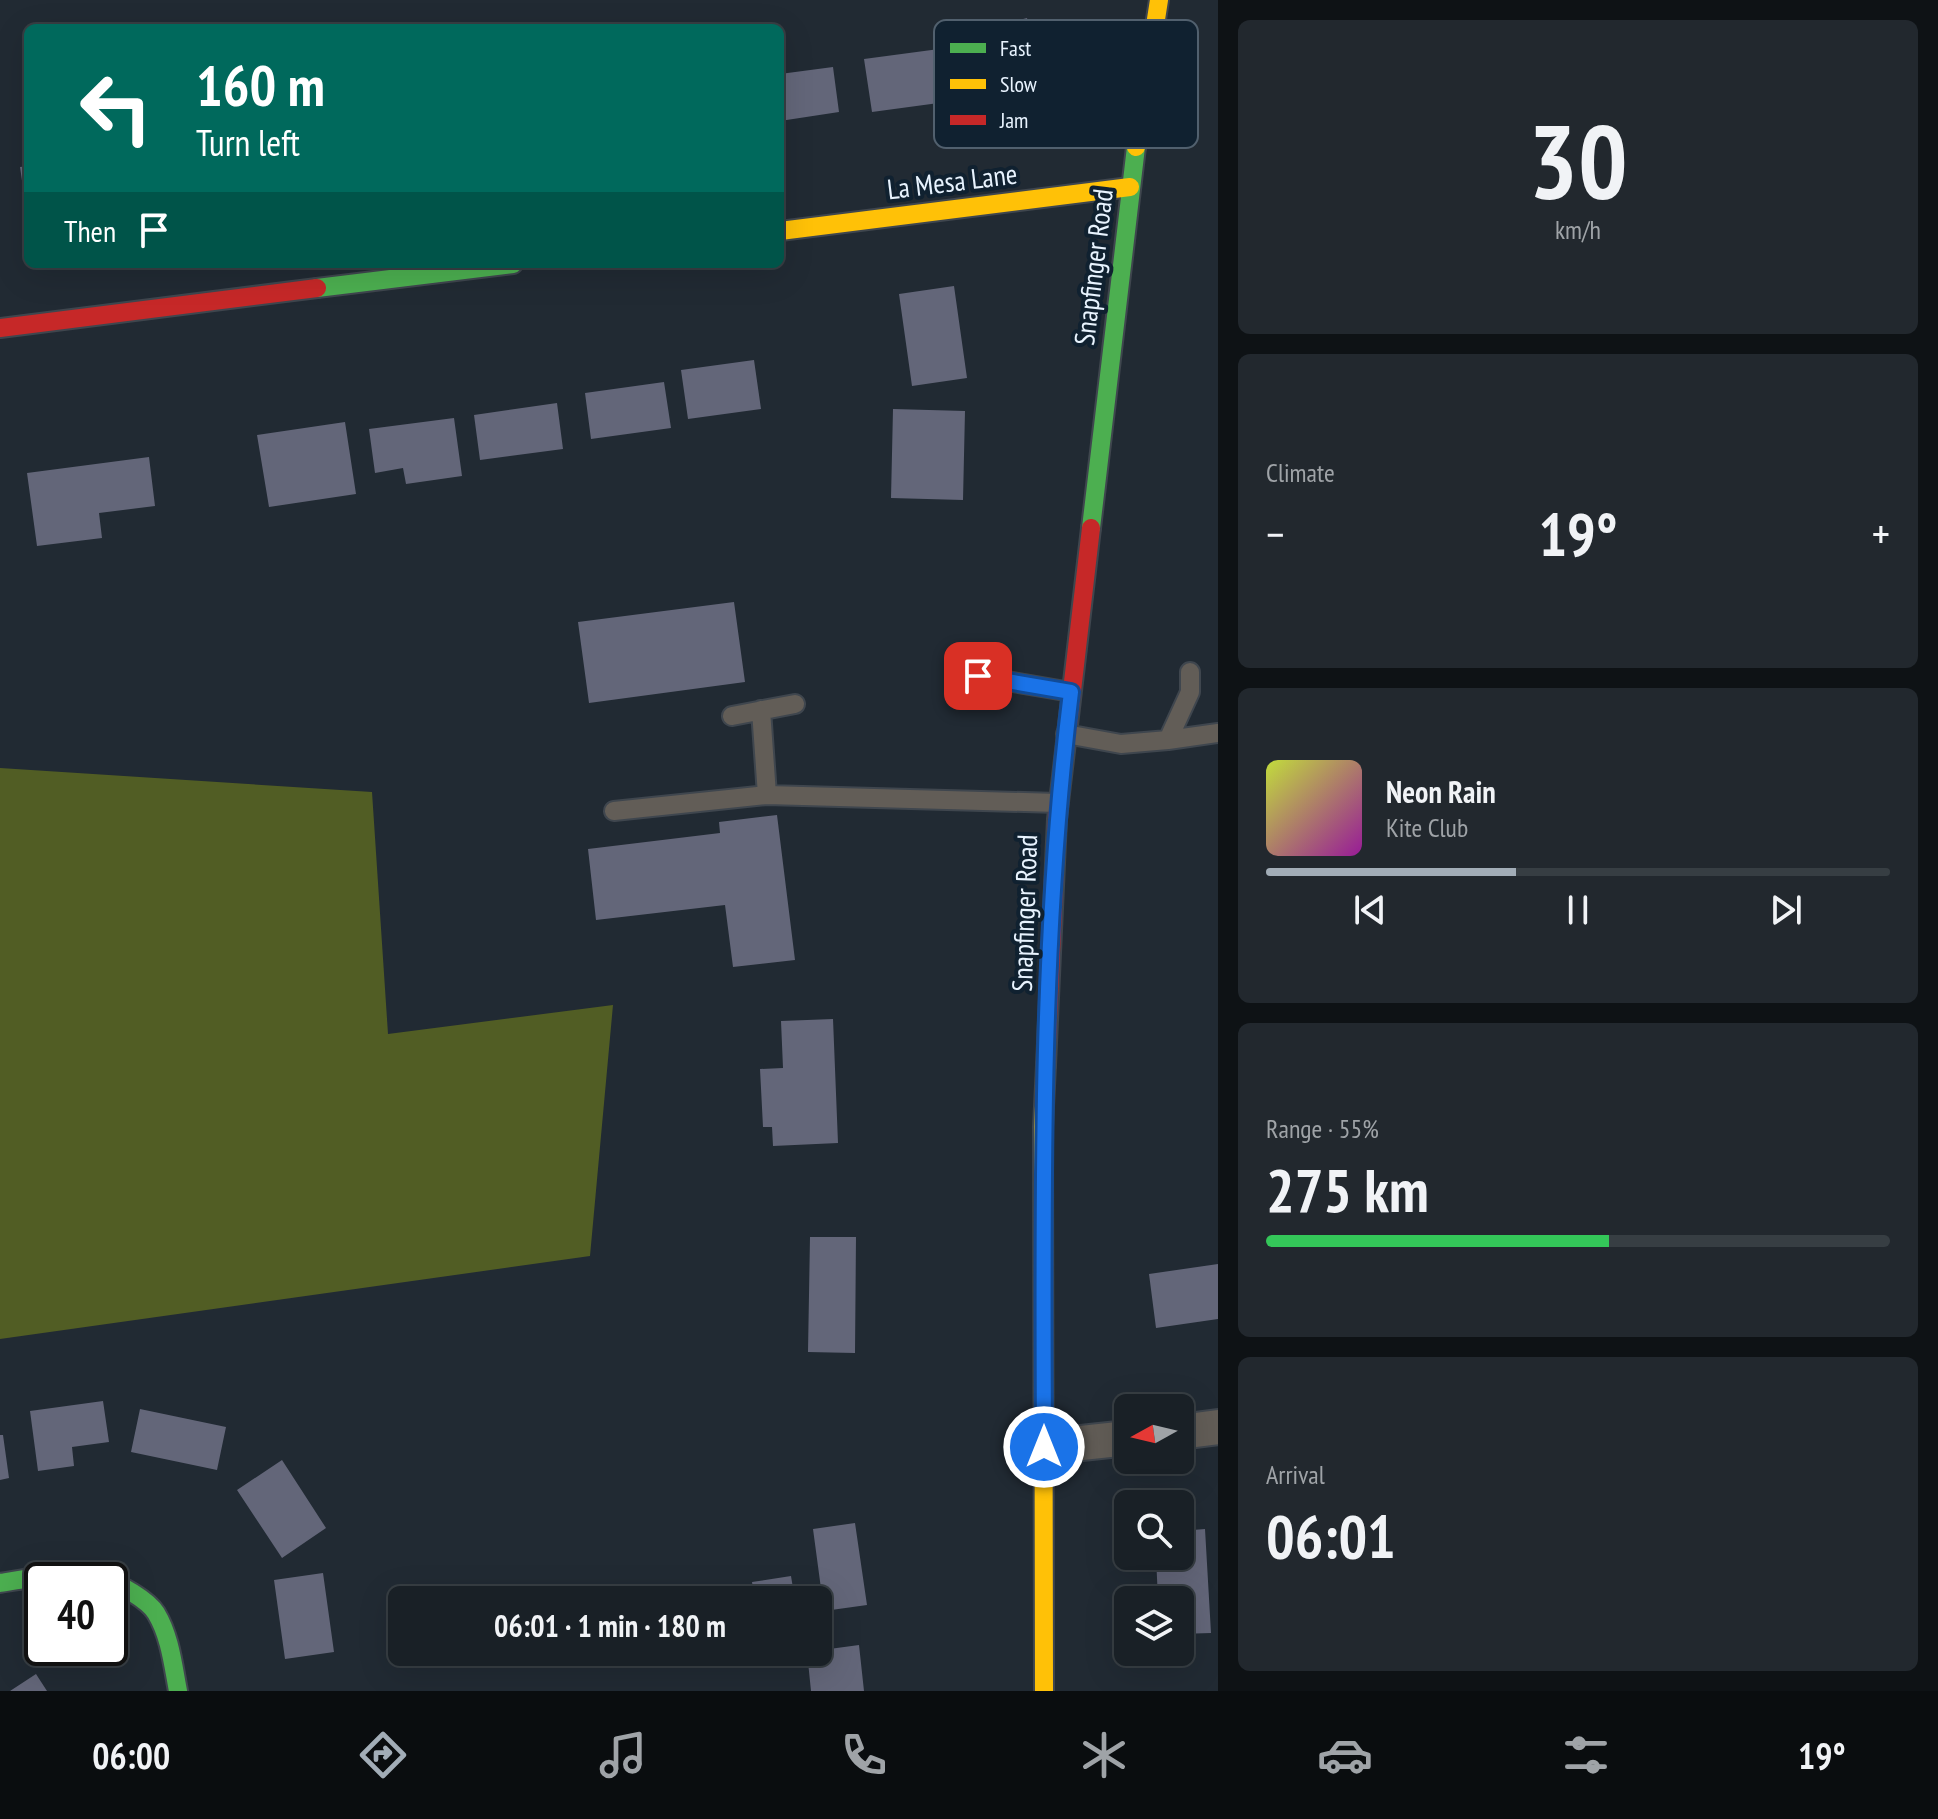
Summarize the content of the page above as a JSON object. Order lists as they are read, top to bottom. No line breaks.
{"streets":{"street":["La Mesa Lane","Snapfinger Road"]},"crossings":[["La Mesa Lane","Snapfinger Road"]],"legend":["Fast","Slow","Jam"],"north":"left","page":{"tile":[["30","km/h"],"Climate",["Range · 55%","275 km"],["Arrival","06:01"]],"turn":["160 m","Turn left"],"then":"Then","heat":["−","19°","+"],"song":["Neon Rain","Kite Club"],"limit":"40","trip":"06:01 · 1 min · 180 m","tabs":["06:00","19°"]}}
